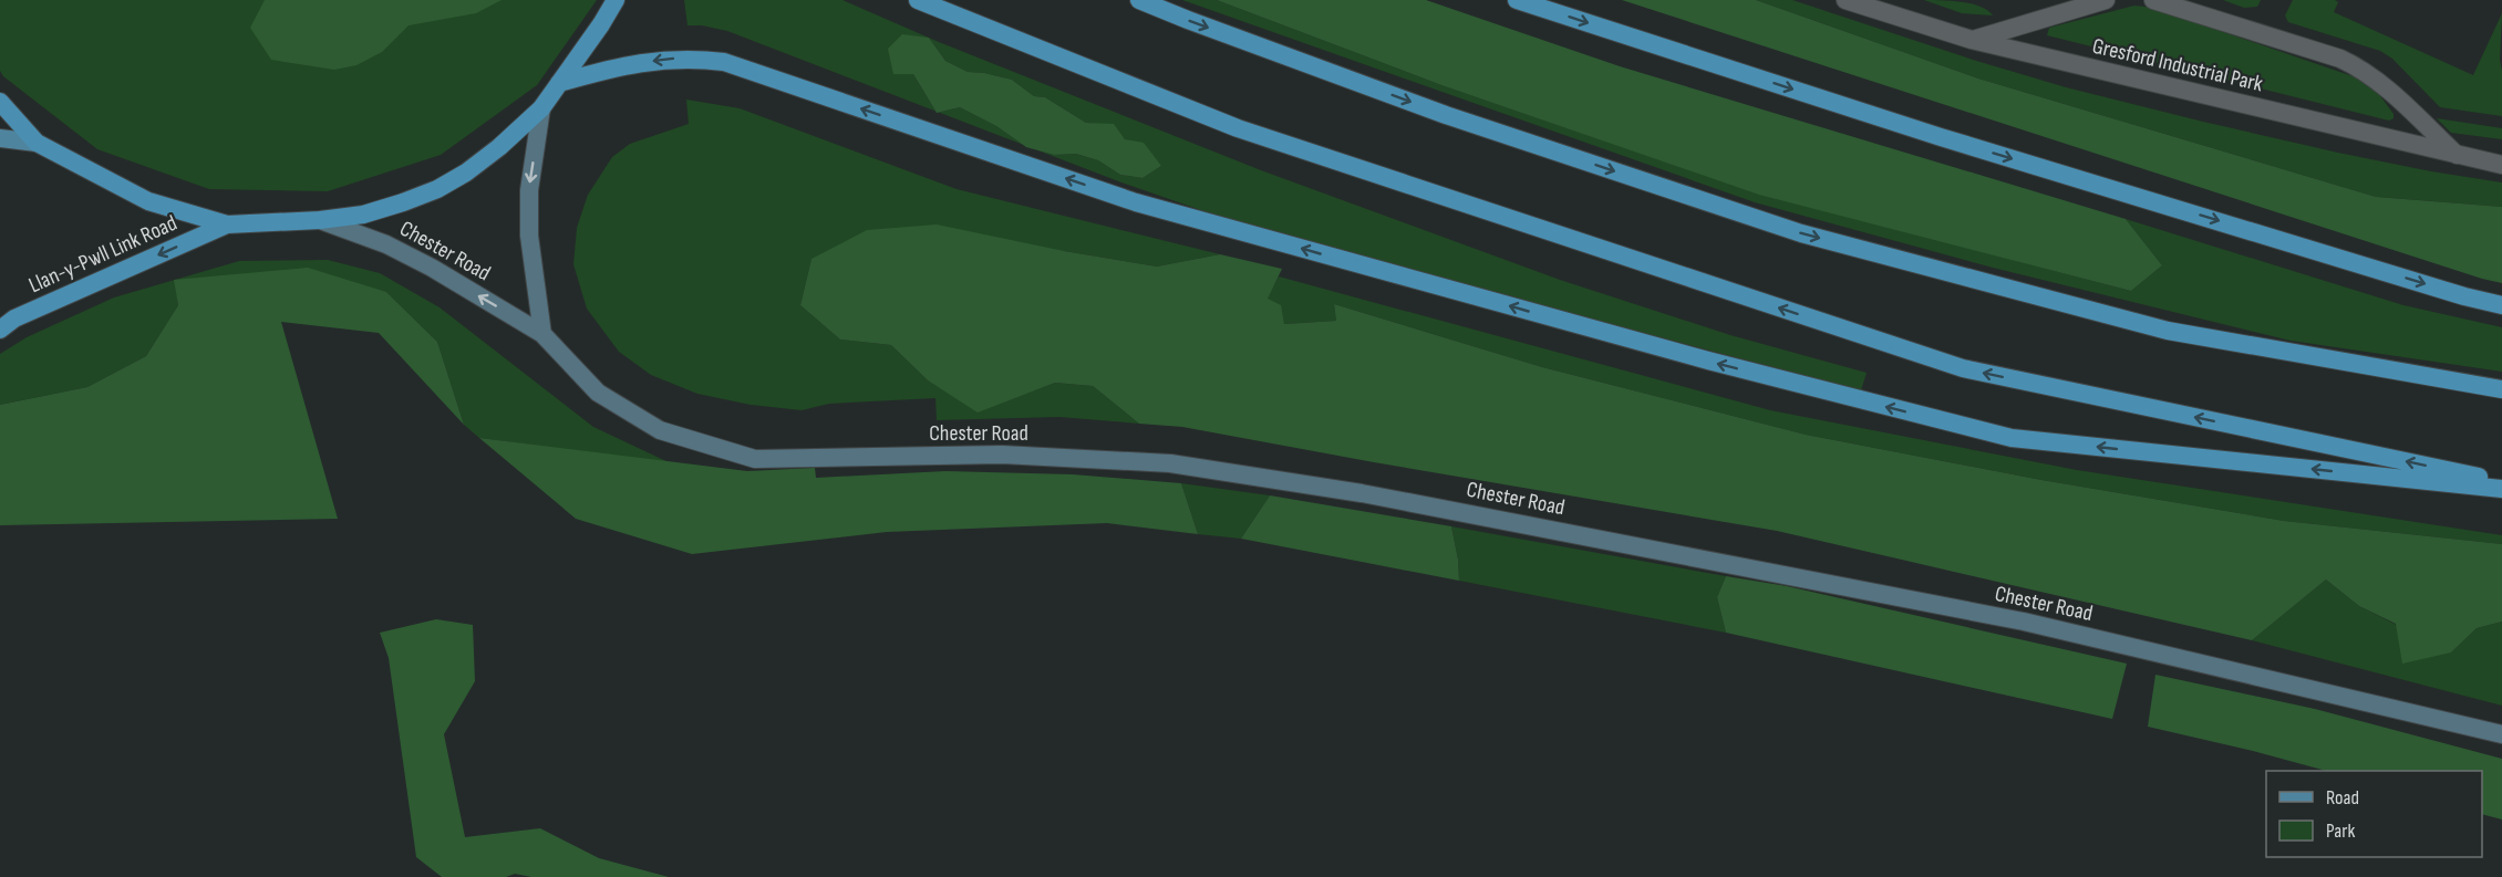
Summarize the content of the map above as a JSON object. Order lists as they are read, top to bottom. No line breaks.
{"streets":{"highway":["Llan-y-Pwll Link Road"],"main road":["Chester Road"],"lane":["Gresford Industrial Park"]},"one_way":["Llan-y-Pwll Link Road"],"legend":["Road","Park"]}
